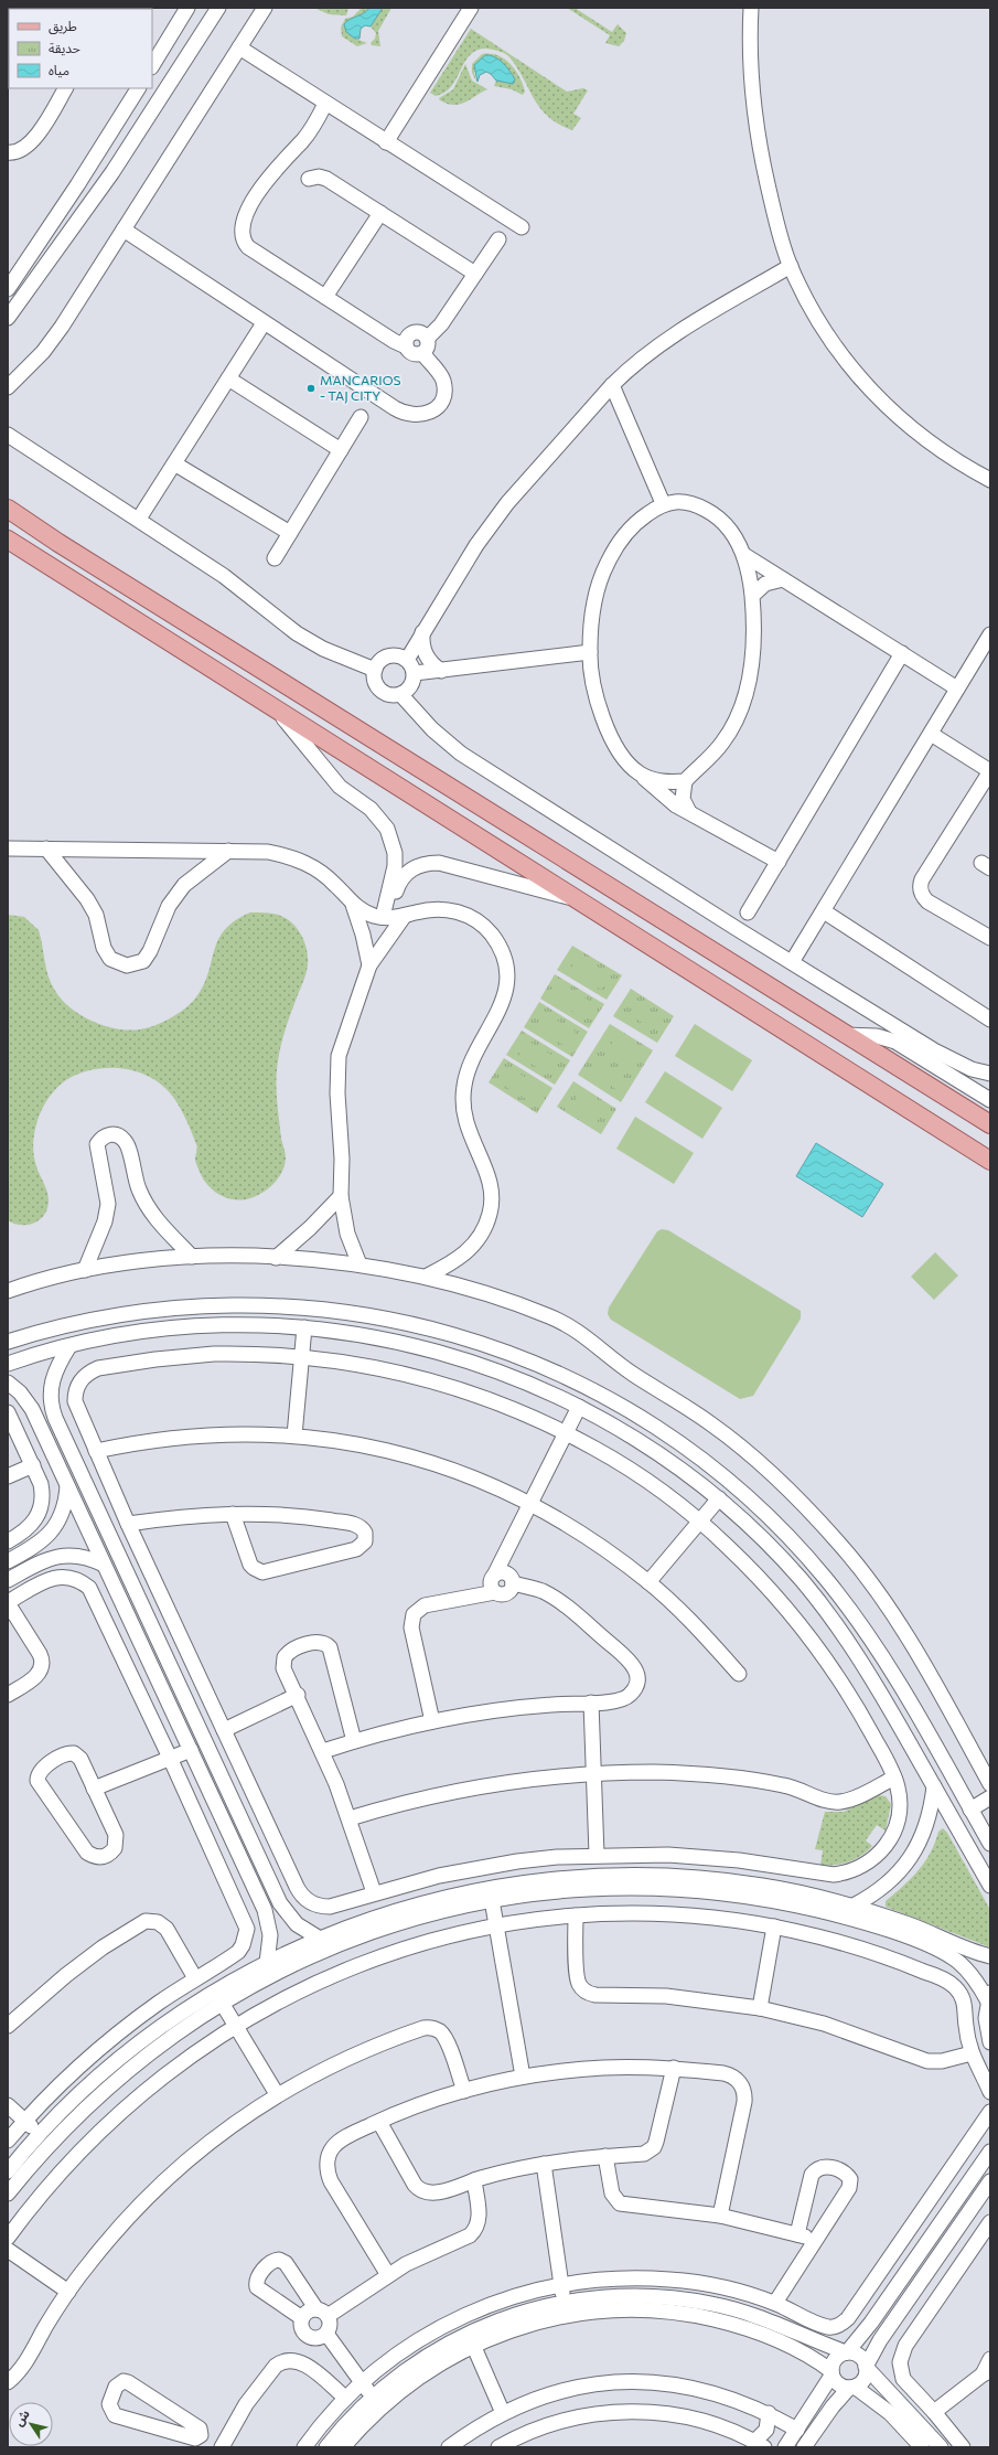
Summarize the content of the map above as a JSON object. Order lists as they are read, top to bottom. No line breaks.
{"places":["MANCARIOS - TAJ CITY"],"legend":["طريق","حديقة","مياه"],"north":"top left"}
